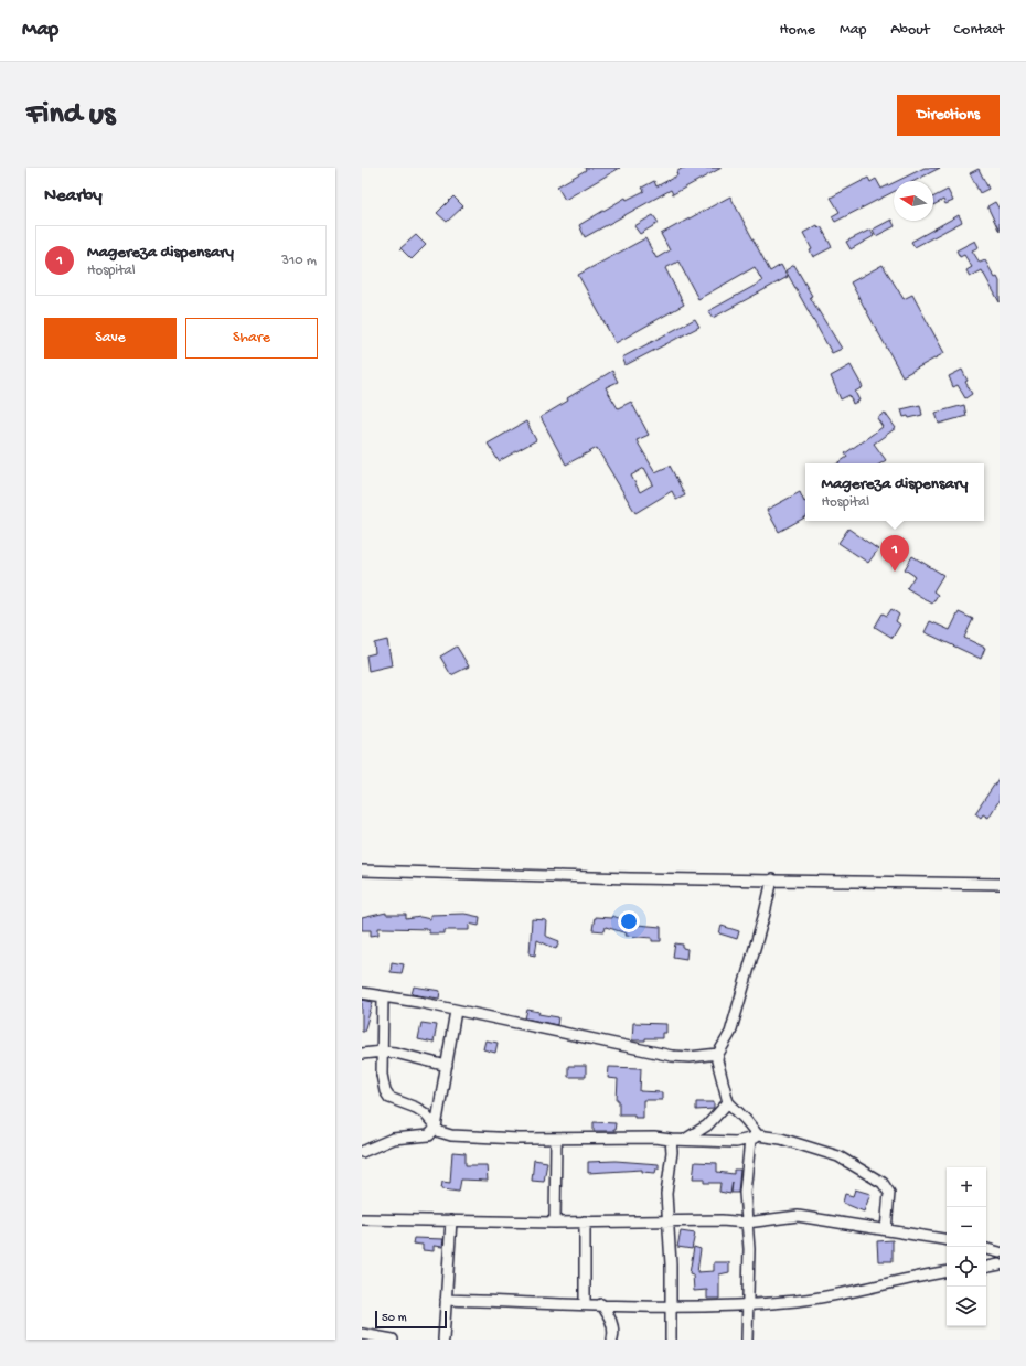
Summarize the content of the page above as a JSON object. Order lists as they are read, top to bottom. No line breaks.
{"scale_bar":"50 m","north":"left","page":{"header":"Map","nav":["Home","Map","About","Contact"],"buttons":["Directions",["Save","Share"]],"title":"Find us","heading":"Nearby","list":[{"mark":"1","name":"Magereza dispensary","note":"Hospital","value":"310 m"}],"popup":["Magereza dispensary","Hospital"],"pins":"1","map_buttons":["+","−"],"scale":"50 m"}}
